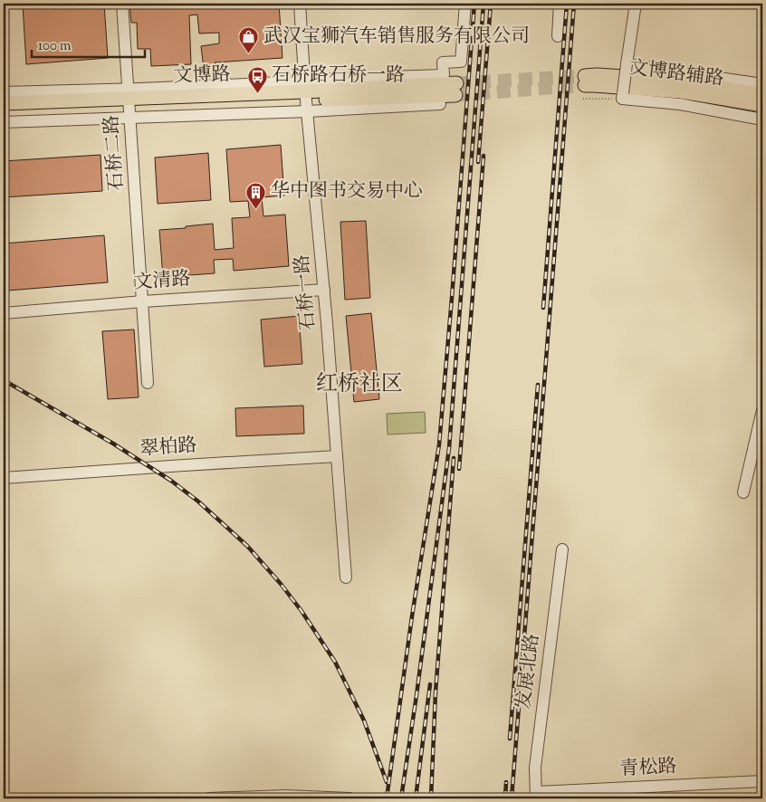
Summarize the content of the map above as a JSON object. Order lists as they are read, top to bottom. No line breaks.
{"streets":{"main road":["文博路辅路","文博路"],"street":["石桥二路","文清路","石桥一路","翠柏路","发展北路","青松路"]},"crossings":[["文博路","石桥二路"],["文博路","石桥一路"],["石桥二路","文清路"],["文清路","石桥一路"],["石桥一路","翠柏路"],["发展北路","青松路"]],"districts":["红桥社区"],"places":{"shop":["武汉宝狮汽车销售服务有限公司"],"bus stop":["石桥路石桥一路"],"building":["华中图书交易中心"]},"scale_bar":"100 m"}
